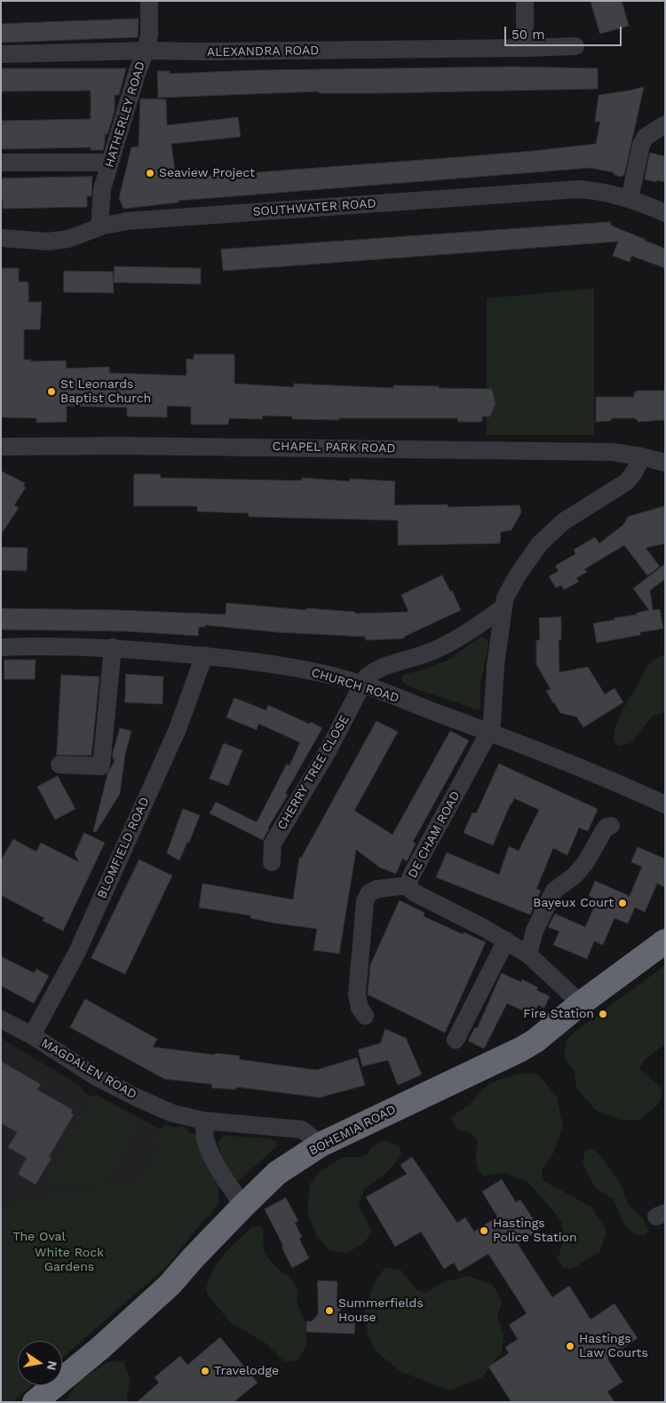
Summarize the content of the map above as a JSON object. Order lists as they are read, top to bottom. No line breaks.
{"streets":{"highway":["BOHEMIA ROAD"],"street":["ALEXANDRA ROAD","HATHERLEY ROAD","SOUTHWATER ROAD","CHAPEL PARK ROAD","CHURCH ROAD","CHERRY TREE CLOSE","DE CHAM ROAD","BLOMFIELD ROAD","MAGDALEN ROAD"]},"crossings":[["ALEXANDRA ROAD","HATHERLEY ROAD"],["HATHERLEY ROAD","SOUTHWATER ROAD"],["CHAPEL PARK ROAD","DE CHAM ROAD"],["CHURCH ROAD","CHERRY TREE CLOSE"],["CHURCH ROAD","DE CHAM ROAD"],["CHURCH ROAD","BLOMFIELD ROAD"],["DE CHAM ROAD","BOHEMIA ROAD"],["BLOMFIELD ROAD","MAGDALEN ROAD"],["MAGDALEN ROAD","BOHEMIA ROAD"]],"parks":["The Oval","White Rock Gardens"],"places":["Seaview Project","St Leonards Baptist Church","Bayeux Court","Fire Station","Hastings Police Station","Summerfields House","Hastings Law Courts","Travelodge"],"scale_bar":"50 m","north":"right"}
